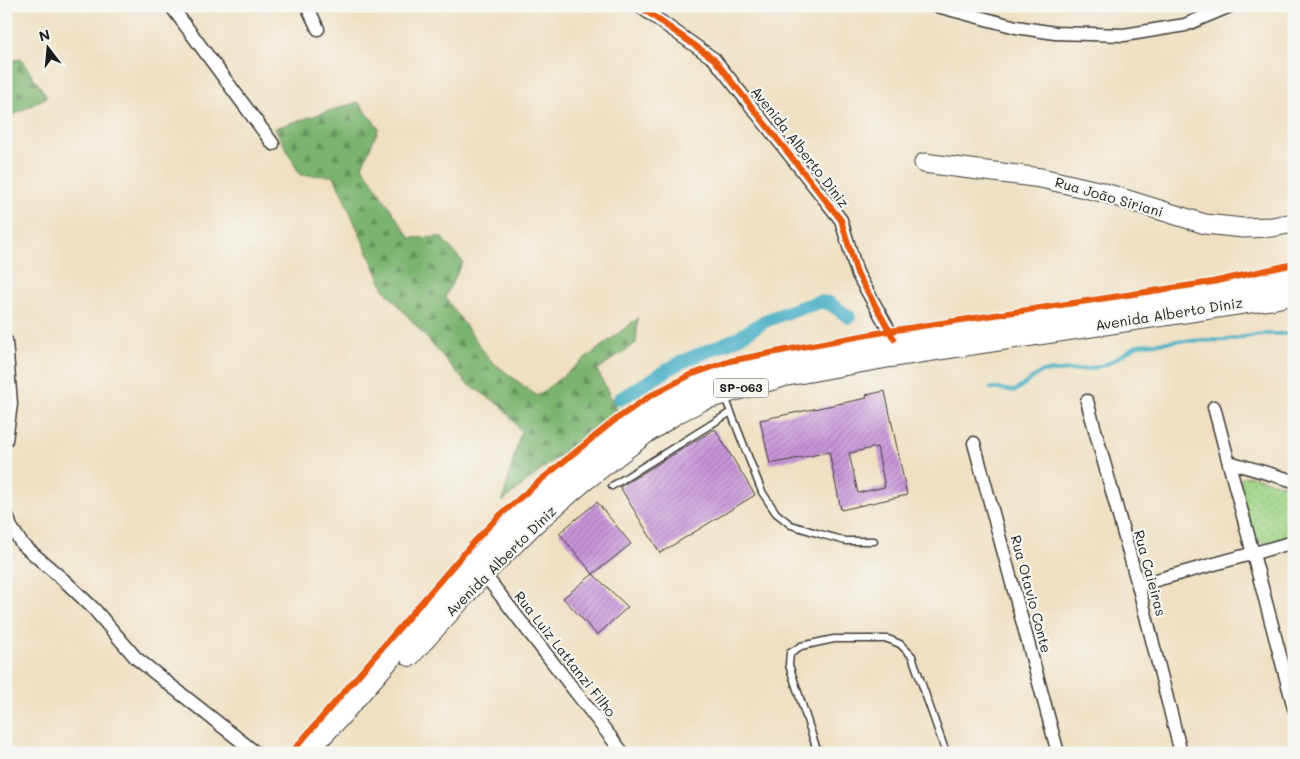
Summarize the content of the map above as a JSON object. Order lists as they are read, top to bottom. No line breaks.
{"streets":{"main road":["Avenida Alberto Diniz","SP-063"],"street":["Rua João Siriani","Rua Caieiras","Rua Otavio Conte","Rua Luiz Lattanzi Filho"]},"crossings":[["Avenida Alberto Diniz","Rua Luiz Lattanzi Filho"]],"north":"top"}
